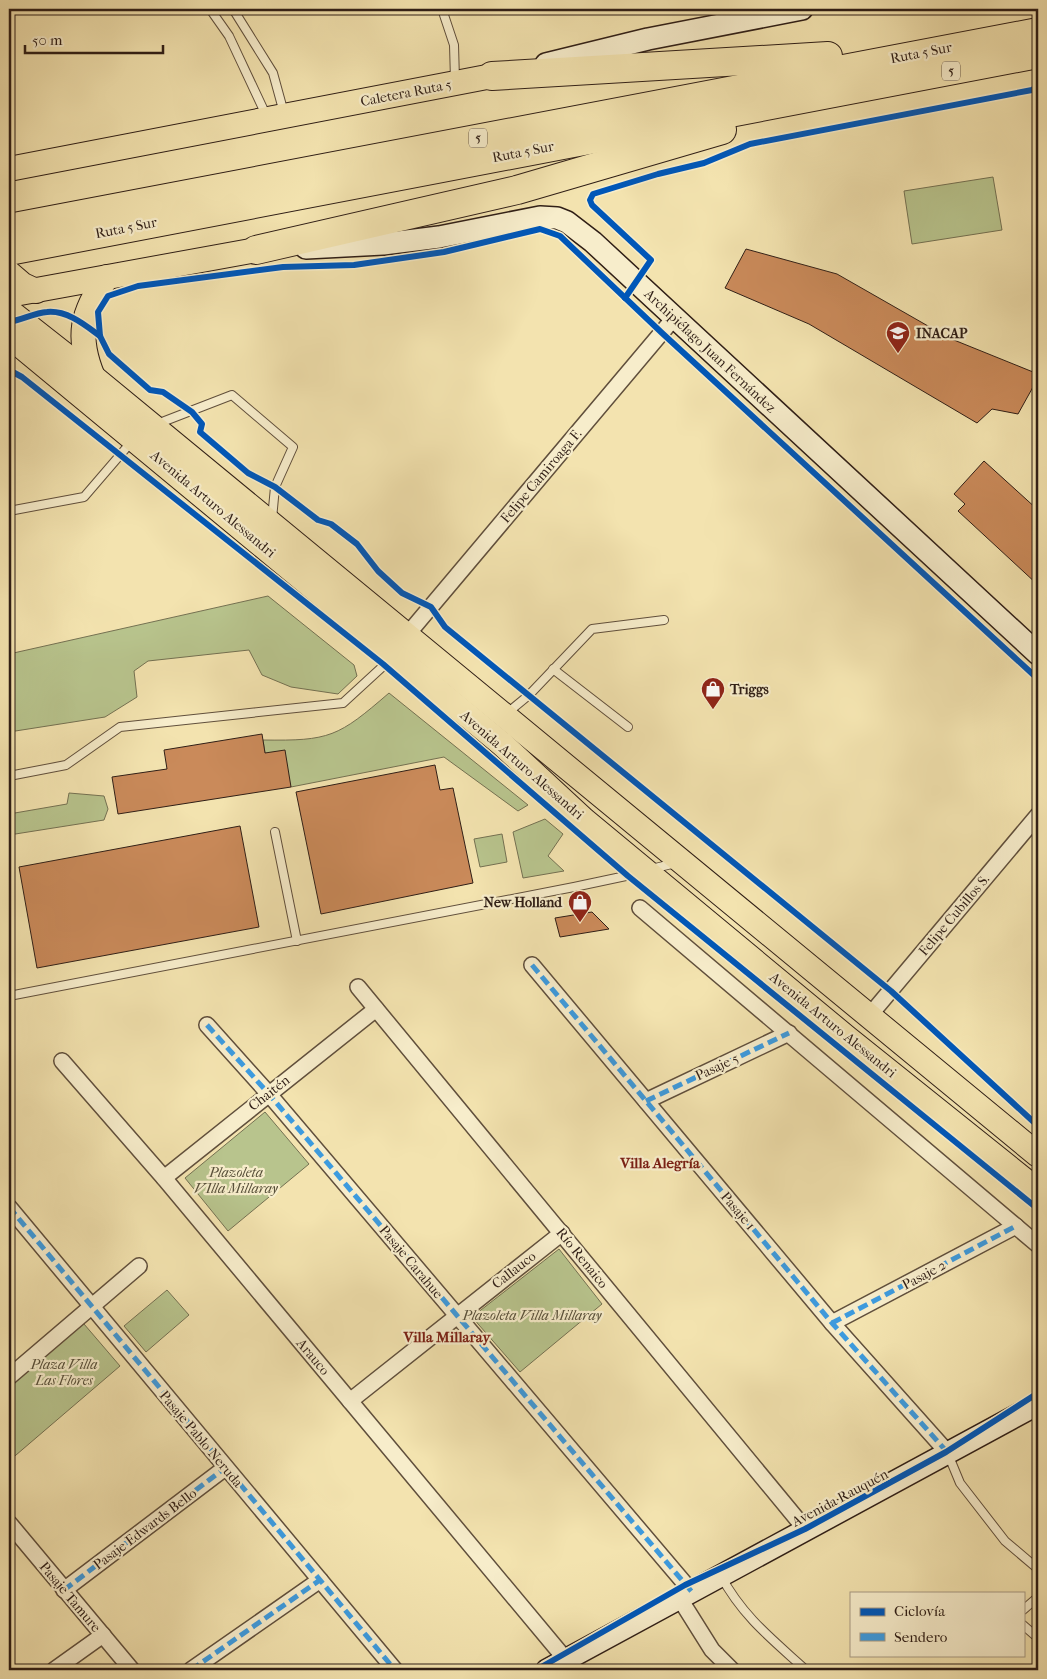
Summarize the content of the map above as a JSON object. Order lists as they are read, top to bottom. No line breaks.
{"streets":{"highway":["Ruta 5 Sur","5"],"main road":["Caletera Ruta 5","Avenida Arturo Alessandri"],"street":["Archipiélago Juan Fernández","Felipe Camiroaga F.","Felipe Cubillos S.","Pasaje 5","Chaitén","Pasaje 1","Río Renaico","Pasaje Carahue","Callauco","Pasaje 2","Arauco","Pasaje Pablo Neruda","Avenida Rauquén","Pasaje Edwards Bello","Pasaje Tamure"]},"crossings":[["Archipiélago Juan Fernández","Felipe Camiroaga F."],["Felipe Camiroaga F.","Avenida Arturo Alessandri"],["Avenida Arturo Alessandri","Felipe Cubillos S."],["Pasaje 5","Pasaje 1"],["Chaitén","Río Renaico"],["Chaitén","Pasaje Carahue"],["Chaitén","Arauco"],["Pasaje 1","Pasaje 2"],["Pasaje 1","Avenida Rauquén"],["Río Renaico","Callauco"],["Río Renaico","Avenida Rauquén"],["Pasaje Carahue","Callauco"],["Pasaje Carahue","Avenida Rauquén"],["Callauco","Arauco"],["Arauco","Avenida Rauquén"],["Pasaje Pablo Neruda","Pasaje Edwards Bello"],["Pasaje Edwards Bello","Pasaje Tamure"]],"districts":["Villa Alegría","Villa Millaray"],"parks":["Plazoleta VIlla Millaray","Plazoleta Villa Millaray","Plaza Villa Las Flores"],"places":{"school or university":["INACAP"],"shop":["Triggs","New Holland"]},"legend":["Ciclovía","Sendero"],"scale_bar":"50 m"}
